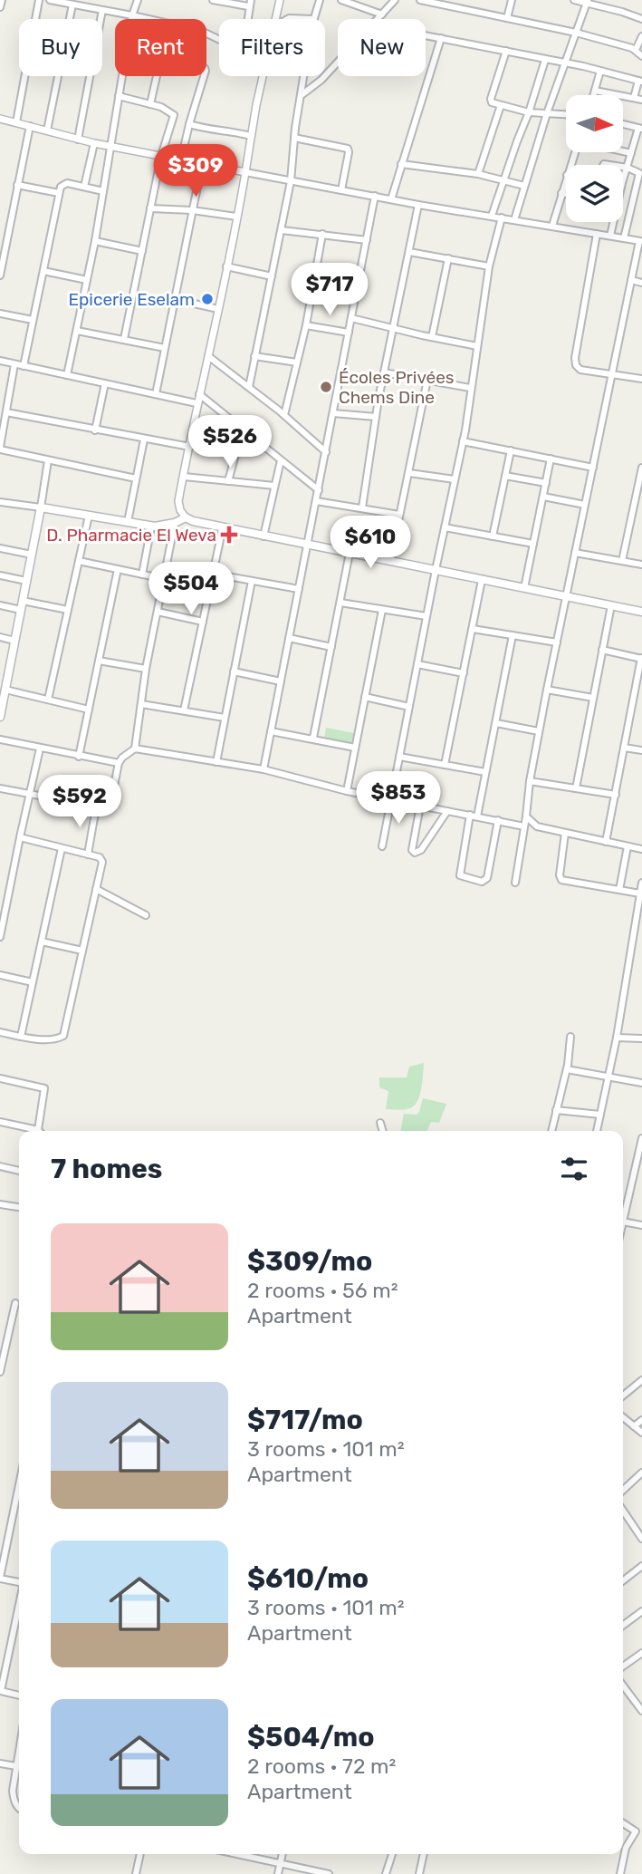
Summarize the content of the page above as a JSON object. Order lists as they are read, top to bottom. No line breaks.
{"places":{"other":["Epicerie Eselam","Écoles Privées Chems Dine"],"health":["D. Pharmacie El Weva"]},"north":"right","page":{"chip":["Buy","Rent","Filters","New"],"price":["$309","$717","$526","$610","$504","$853","$592"],"heading":"7 homes","list":[{"name":"$309/mo","note":"2 rooms · 56 m² · Apartment"},{"name":"$717/mo","note":"3 rooms · 101 m² · Apartment"},{"name":"$610/mo","note":"3 rooms · 101 m² · Apartment"},{"name":"$504/mo","note":"2 rooms · 72 m² · Apartment"}]}}
